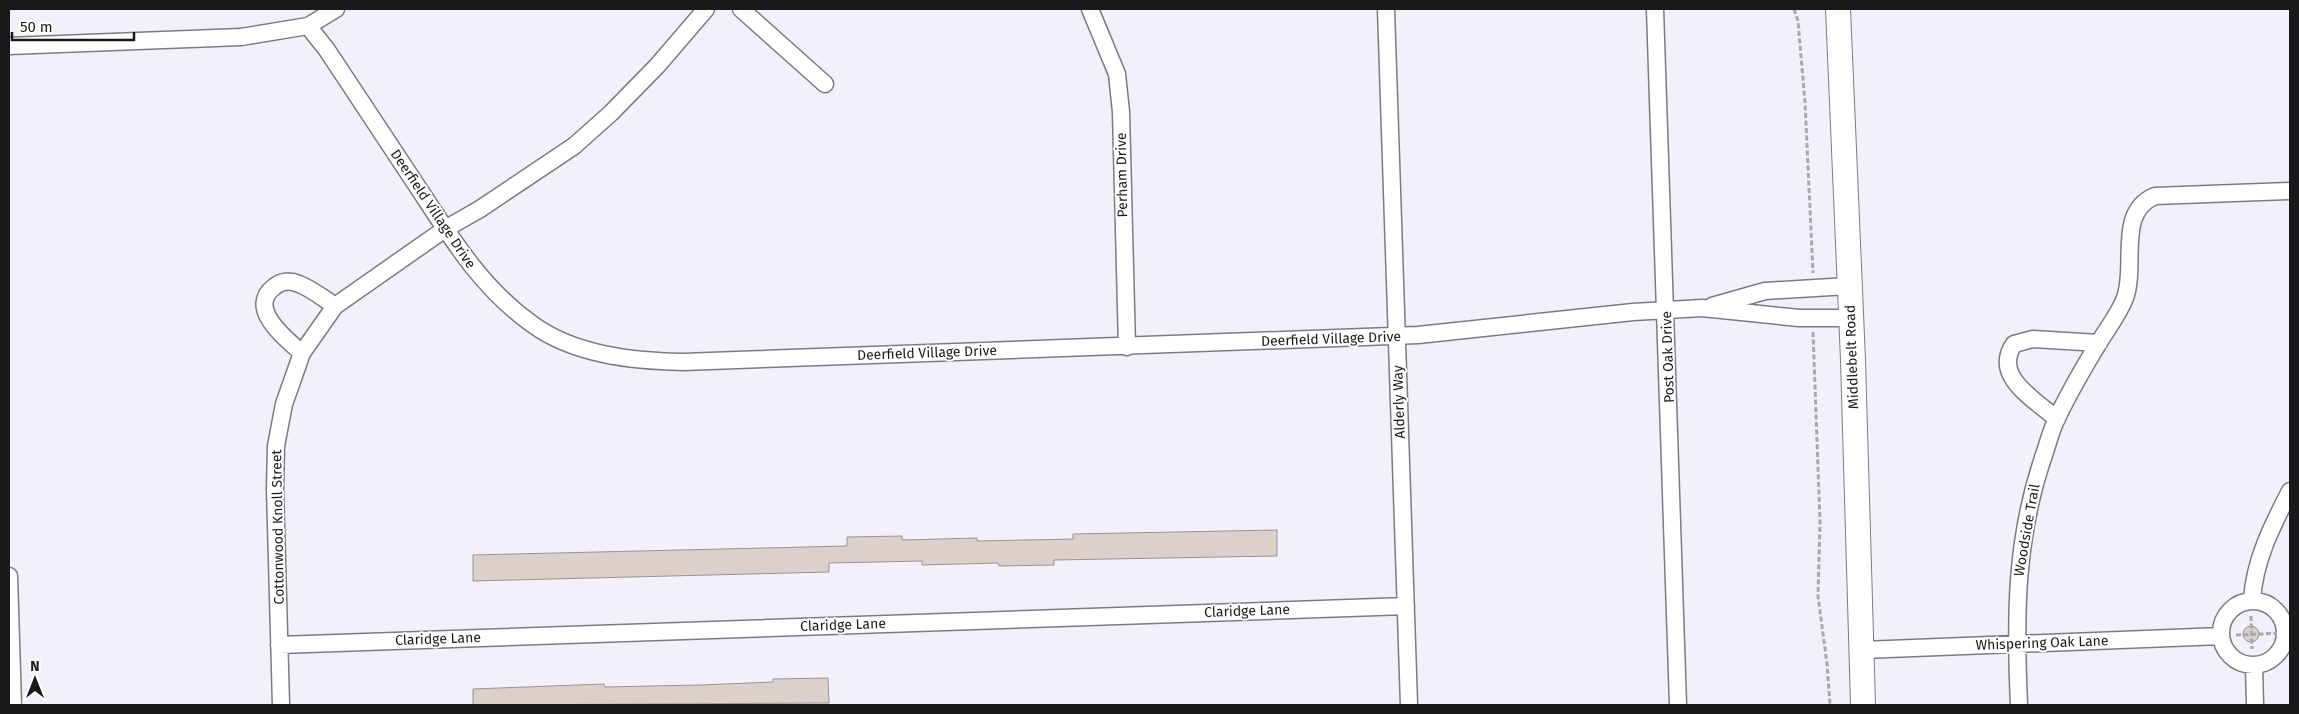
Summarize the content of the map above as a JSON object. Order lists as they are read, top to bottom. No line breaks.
{"streets":{"street":["Perham Drive","Deerfield Village Drive","Post Oak Drive","Middlebelt Road","Alderly Way","Cottonwood Knoll Street","Woodside Trail","Claridge Lane","Whispering Oak Lane"]},"crossings":[["Perham Drive","Deerfield Village Drive"],["Deerfield Village Drive","Post Oak Drive"],["Deerfield Village Drive","Middlebelt Road"],["Deerfield Village Drive","Alderly Way"],["Deerfield Village Drive","Cottonwood Knoll Street"],["Middlebelt Road","Whispering Oak Lane"],["Alderly Way","Claridge Lane"],["Cottonwood Knoll Street","Claridge Lane"],["Woodside Trail","Whispering Oak Lane"]],"scale_bar":"50 m","north":"top"}
